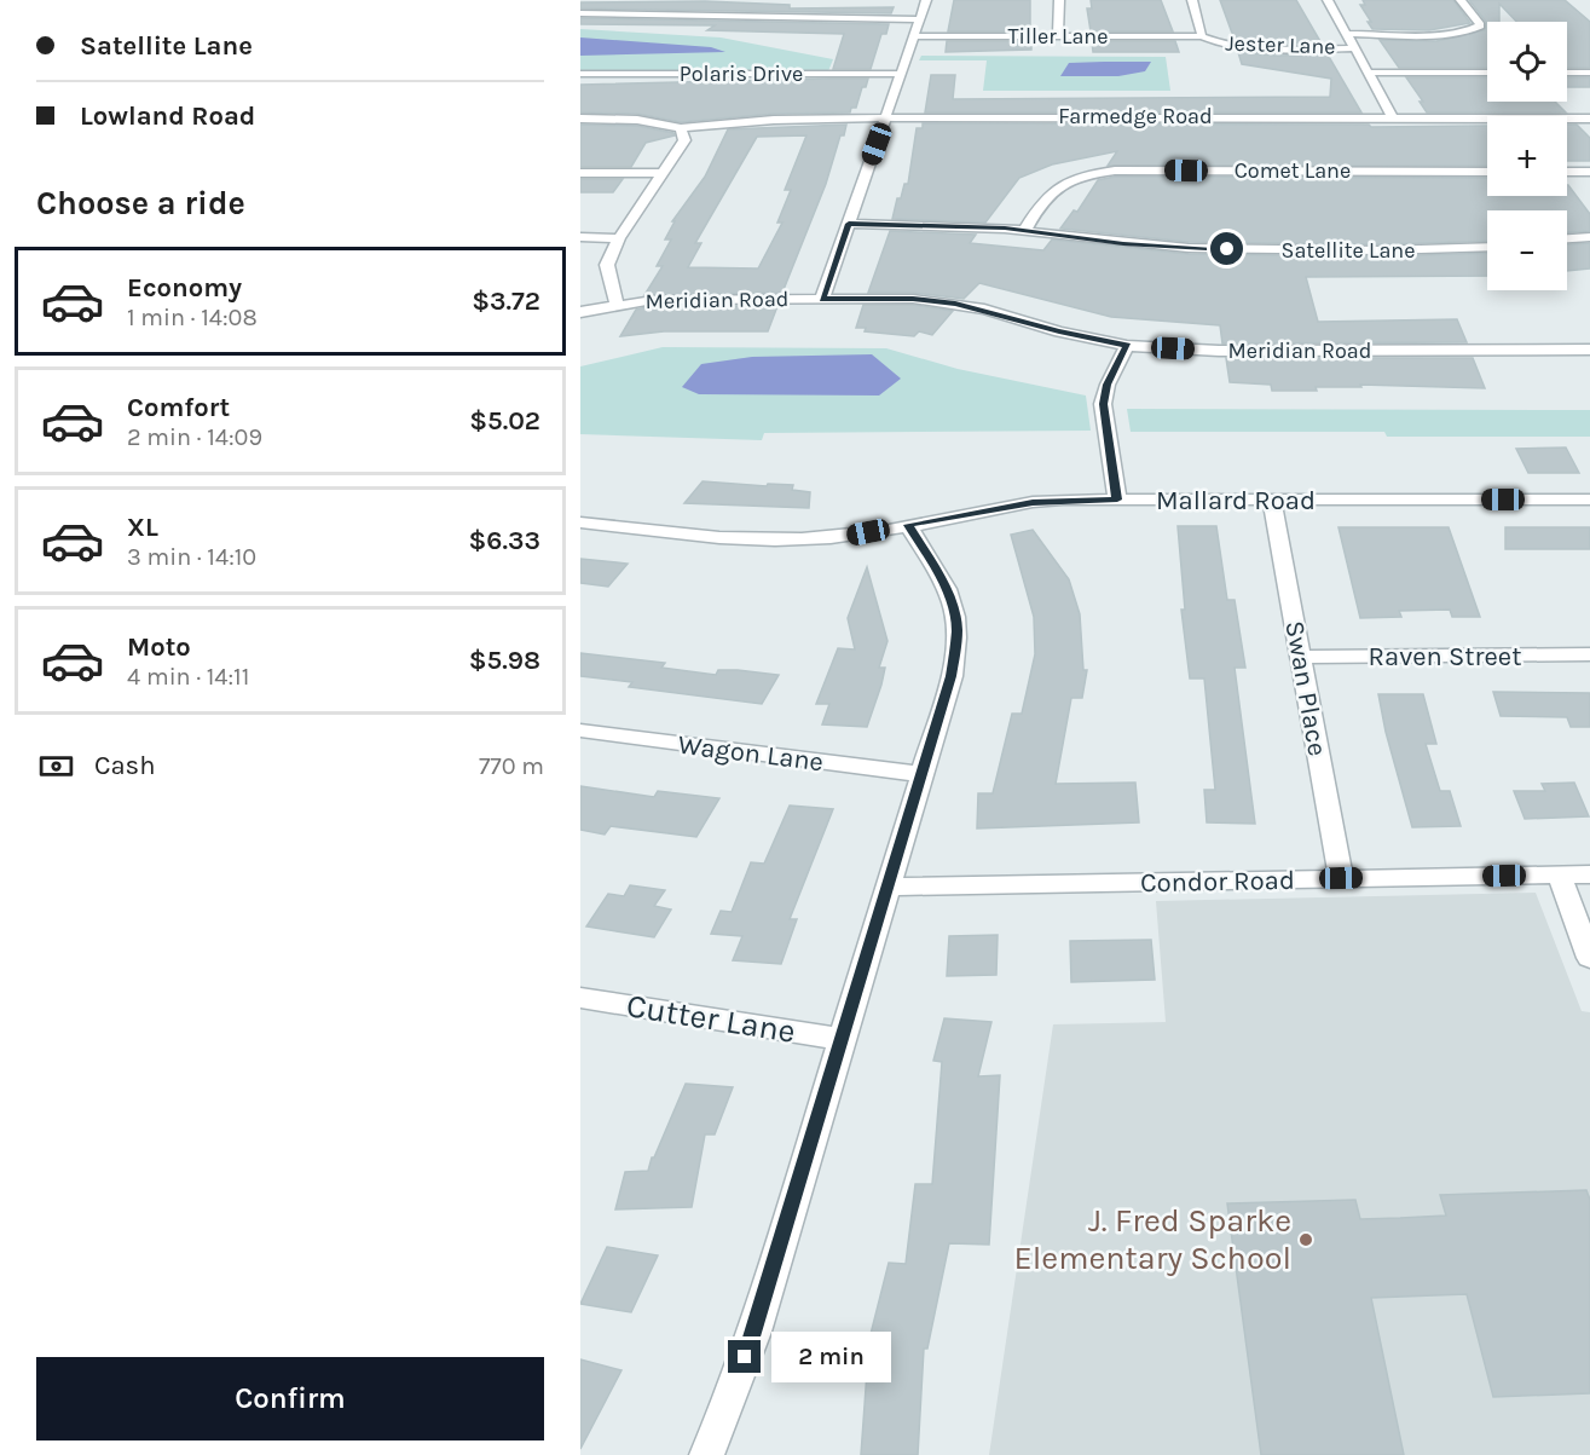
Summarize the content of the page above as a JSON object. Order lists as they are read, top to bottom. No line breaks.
{"streets":{"street":["Tiller Lane","Jester Lane","Polaris Drive","Farmedge Road","Comet Lane","Satellite Lane","Meridian Road","Mallard Road","Raven Street","Swan Place","Wagon Lane","Condor Road","Cutter Lane"]},"crossings":[["Tiller Lane","Jester Lane"],["Comet Lane","Satellite Lane"],["Mallard Road","Swan Place"],["Raven Street","Swan Place"],["Swan Place","Condor Road"]],"places":["J. Fred Sparke Elementary School"],"page":{"banner":["Satellite Lane","Lowland Road"],"map_buttons":["+","−"],"heading":"Choose a ride","list":[{"name":"Economy","note":"1 min · 14:08","value":"$3.72"},{"name":"Comfort","note":"2 min · 14:09","value":"$5.02"},{"name":"XL","note":"3 min · 14:10","value":"$6.33"},{"name":"Moto","note":"4 min · 14:11","value":"$5.98"}],"pay":["Cash","770 m"],"bubble":"2 min","buttons":"Confirm"}}
